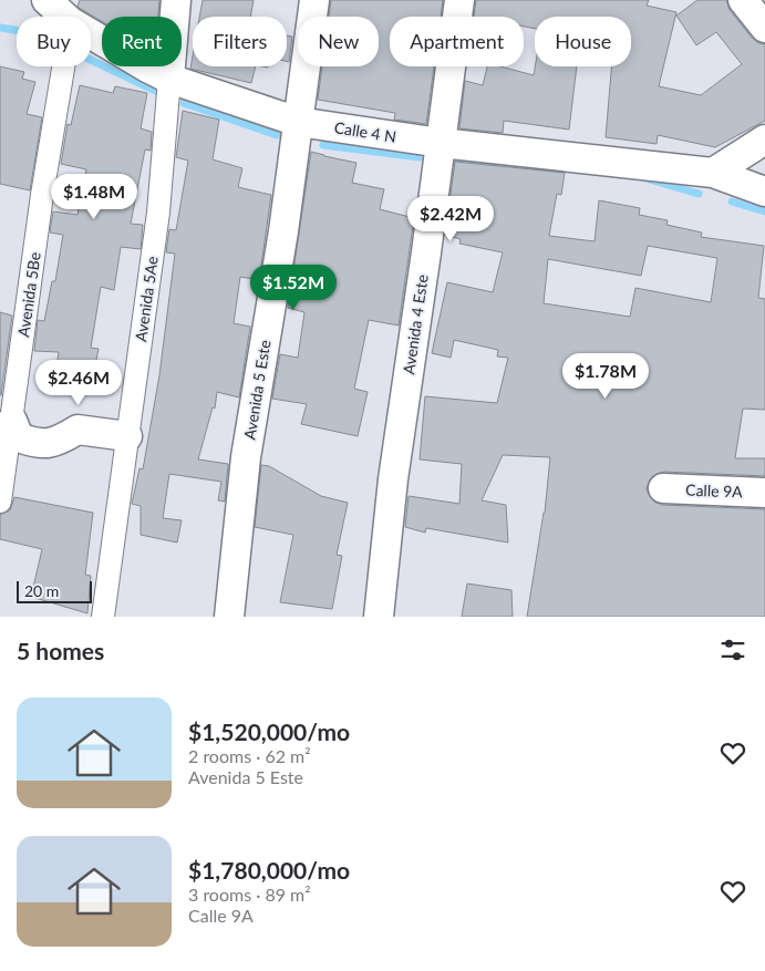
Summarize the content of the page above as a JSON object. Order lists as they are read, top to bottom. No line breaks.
{"streets":{"street":["Calle 4 N","Avenida 5Be","Avenida 5Ae","Avenida 4 Este","Avenida 5 Este","Calle 9A"]},"crossings":[["Calle 4 N","Avenida 5Ae"],["Calle 4 N","Avenida 4 Este"],["Calle 4 N","Avenida 5 Este"]],"scale_bar":"20 m","page":{"chip":["Buy","Rent","Filters","New","Apartment","House"],"price":["$1.48M","$2.42M","$1.52M","$1.78M","$2.46M"],"scale":"20 m","heading":"5 homes","list":[{"name":"$1,520,000/mo","note":"2 rooms · 62 m² · Avenida 5 Este"},{"name":"$1,780,000/mo","note":"3 rooms · 89 m² · Calle 9A"}]}}
